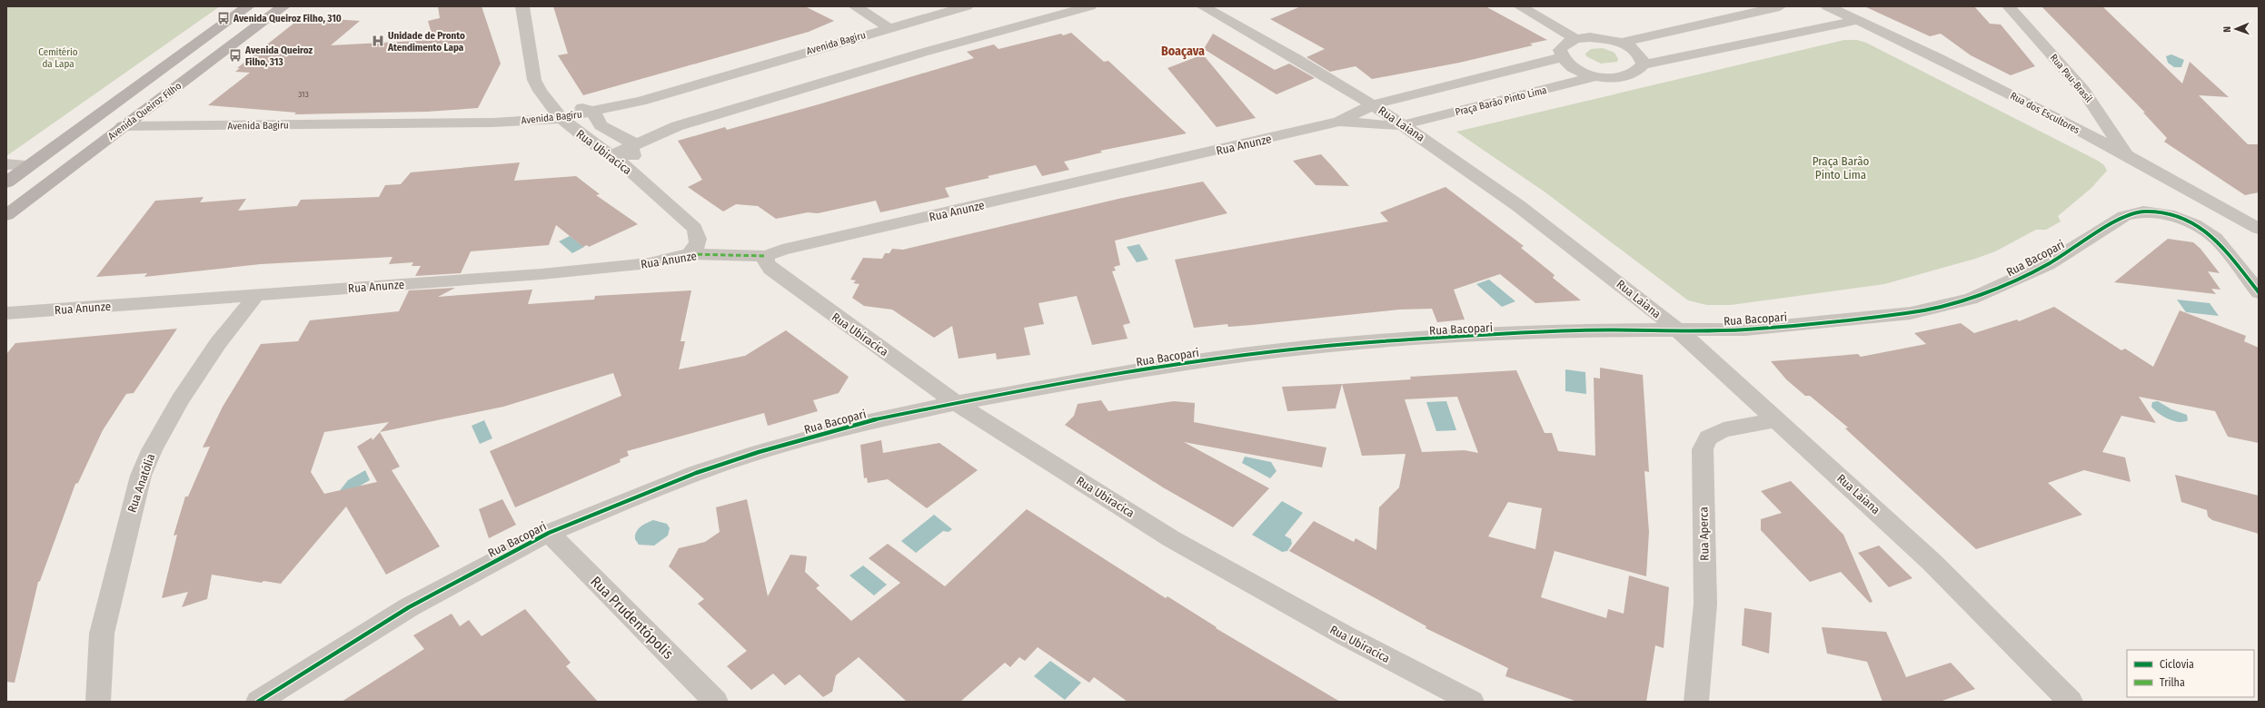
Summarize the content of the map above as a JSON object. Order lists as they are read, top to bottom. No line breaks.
{"streets":{"main road":["Avenida Queiroz Filho"],"street":["Avenida Bagiru","Rua Pau-Brasil","Praça Barão Pinto Lima","Rua dos Escultores","Rua Laiana","Rua Anunze","Rua Ubiracica","Rua Bacopari","Rua Anatólia","Rua Aperca","Rua Prudentópolis"]},"crossings":[["Avenida Bagiru","Avenida Queiroz Filho"],["Avenida Bagiru","Rua Ubiracica"],["Rua Pau-Brasil","Rua dos Escultores"],["Praça Barão Pinto Lima","Rua Laiana"],["Praça Barão Pinto Lima","Rua Anunze"],["Rua Laiana","Rua Anunze"],["Rua Laiana","Rua Bacopari"],["Rua Laiana","Rua Aperca"],["Rua Anunze","Rua Ubiracica"],["Rua Anunze","Rua Anatólia"],["Rua Ubiracica","Rua Bacopari"],["Rua Bacopari","Rua Prudentópolis"]],"districts":["Boaçava"],"parks":["Cemitério da Lapa","Praça Barão Pinto Lima"],"places":{"bus stop":["Avenida Queiroz Filho, 310","Avenida Queiroz Filho, 313"],"hospital":["Unidade de Pronto Atendimento Lapa"]},"house_numbers":["313"],"legend":["Ciclovia","Trilha"],"north":"left"}
